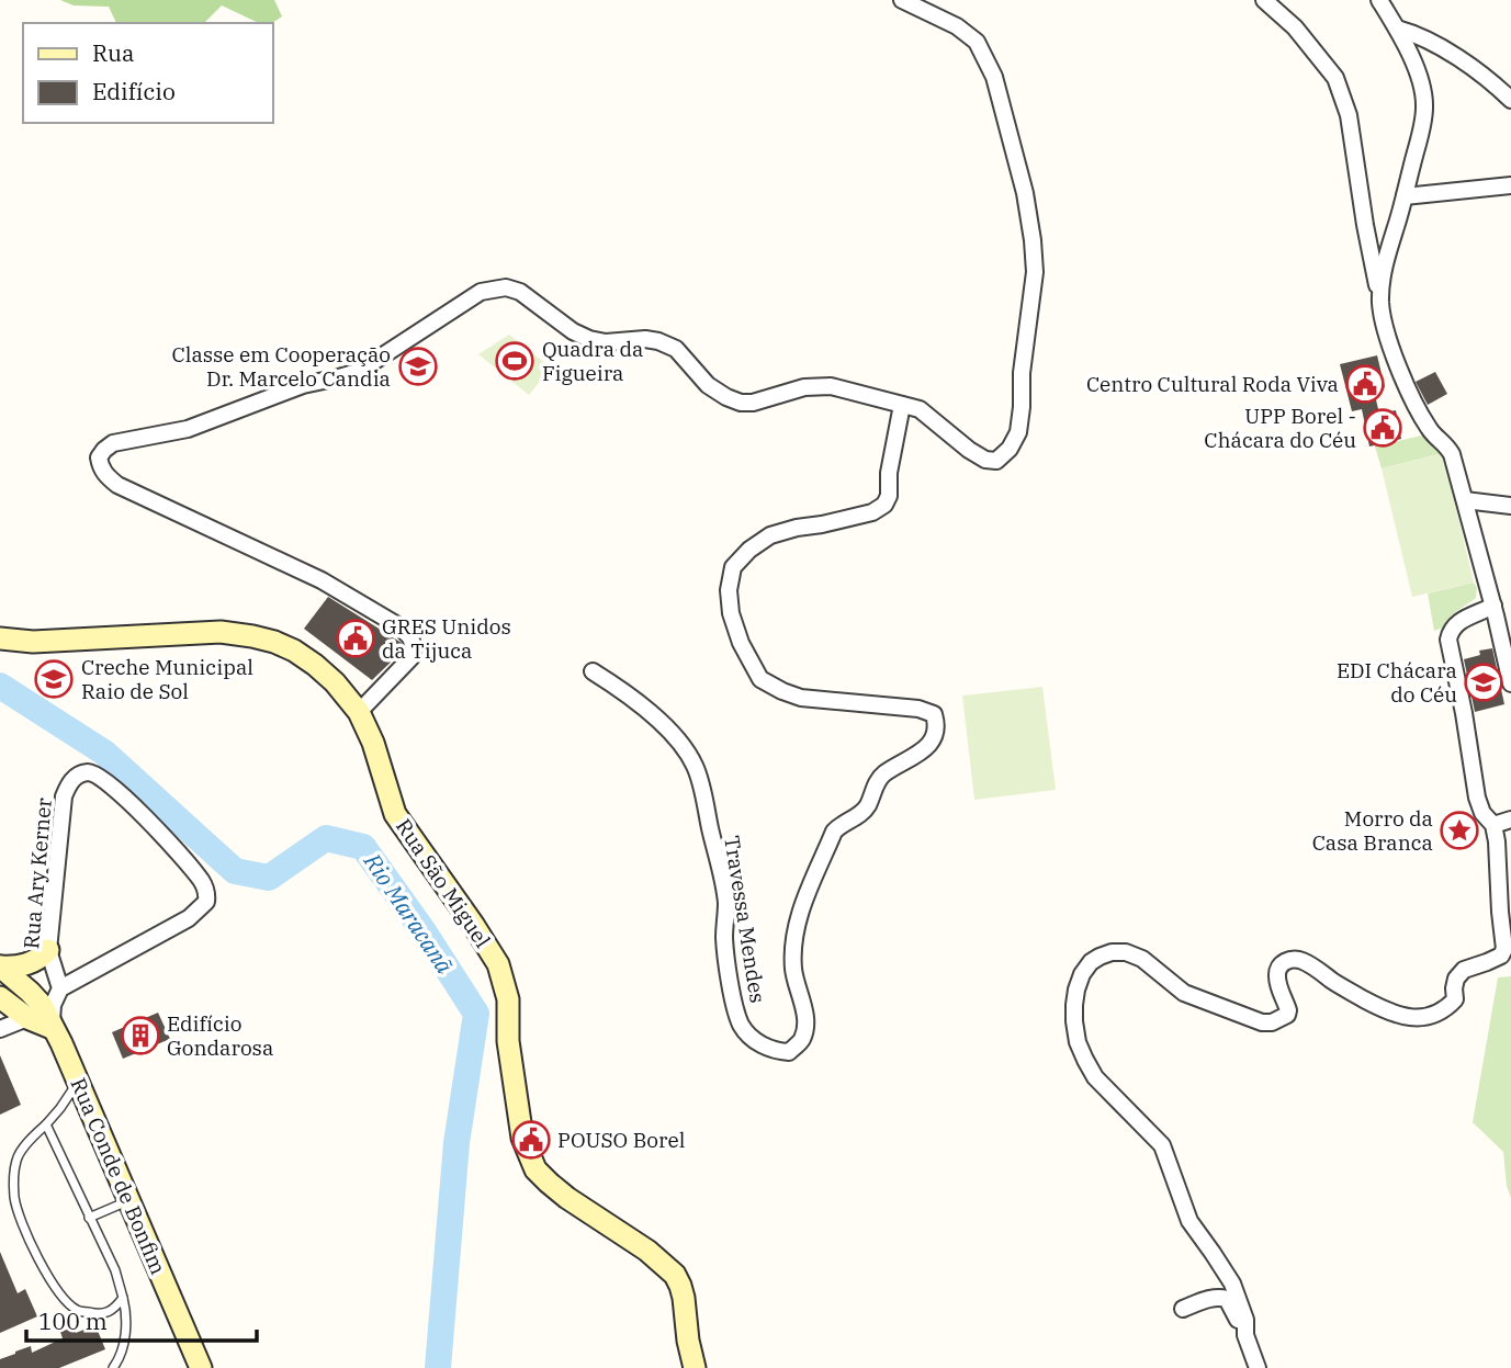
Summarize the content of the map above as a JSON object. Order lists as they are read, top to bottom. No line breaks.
{"streets":{"street":["Rua Ary Kerner","Rua São Miguel","Travessa Mendes","Rua Conde de Bonfim"]},"water":["Rio Maracanã"],"places":{"sports":["Quadra da Figueira"],"school or university":["Classe em Cooperação Dr. Marcelo Candia","Creche Municipal Raio de Sol","EDI Chácara do Céu"],"public building":["Centro Cultural Roda Viva","UPP Borel - Chácara do Céu","GRES Unidos da Tijuca","POUSO Borel"],"place":["Morro da Casa Branca"],"building":["Edifício Gondarosa"]},"legend":["Rua","Edifício"],"scale_bar":"100 m"}
